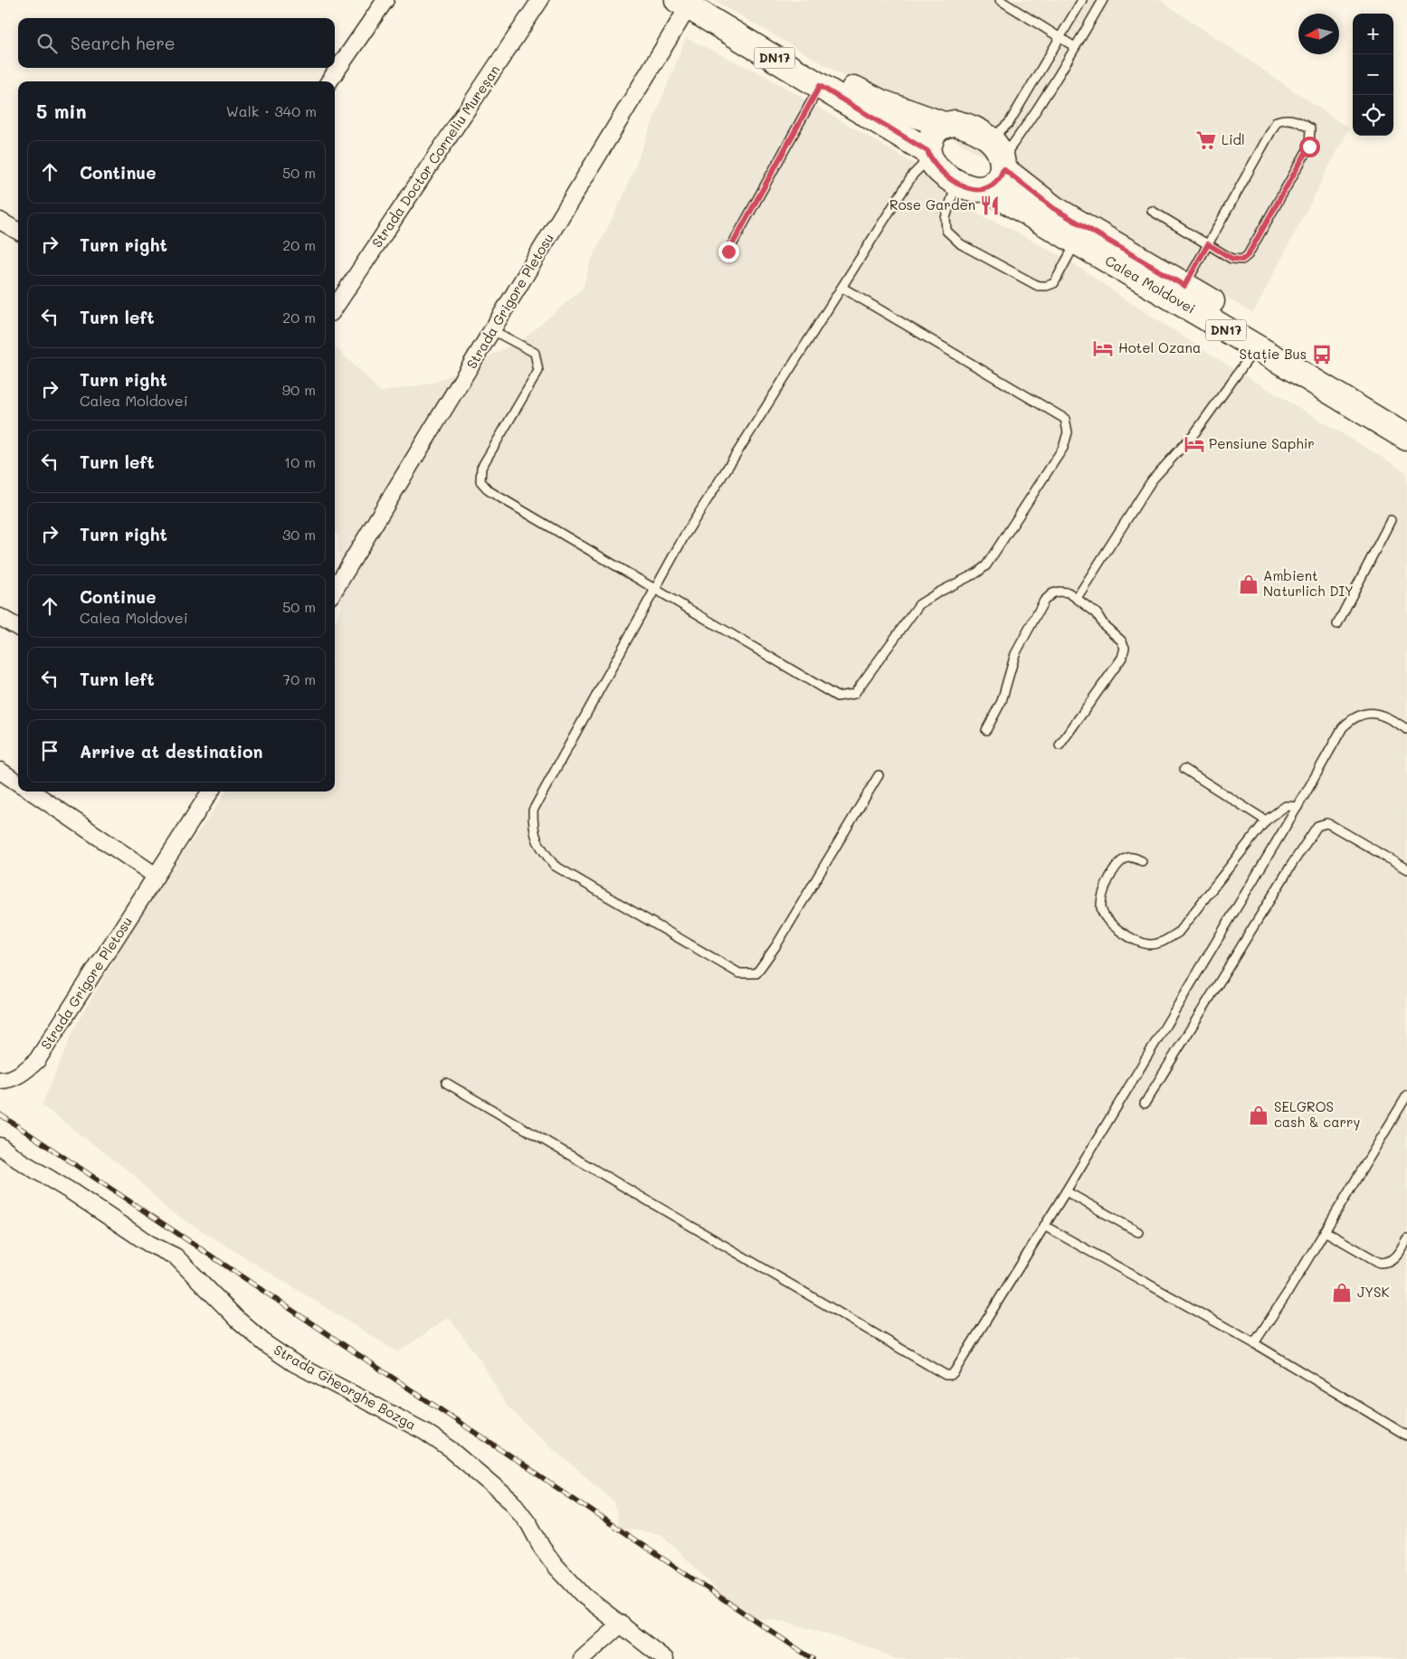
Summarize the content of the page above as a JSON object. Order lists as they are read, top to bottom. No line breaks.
{"streets":{"main road":["DN17","Calea Moldovei"],"street":["Strada Doctor Corneliu Mureșan","Strada Grigore Pletosu","Strada Gheorghe Bozga"]},"crossings":[["DN17","Calea Moldovei"],["DN17","Strada Grigore Pletosu"]],"places":{"supermarket":["Lidl"],"restaurant":["Rose Garden"],"hotel":["Hotel Ozana","Pensiune Saphir"],"bus stop":["Stație Bus"],"shop":["Ambient Naturlich DIY","SELGROS cash & carry","JYSK"]},"north":"left","page":{"map_buttons":["+","−"],"search":"Search here","heading":["5 min","Walk · 340 m"],"list":[["Continue","50 m"],["Turn right","20 m"],["Turn left","20 m"],["Turn right","Calea Moldovei","90 m"],["Turn left","10 m"],["Turn right","30 m"],["Continue","Calea Moldovei","50 m"],["Turn left","70 m"],"Arrive at destination"]}}
